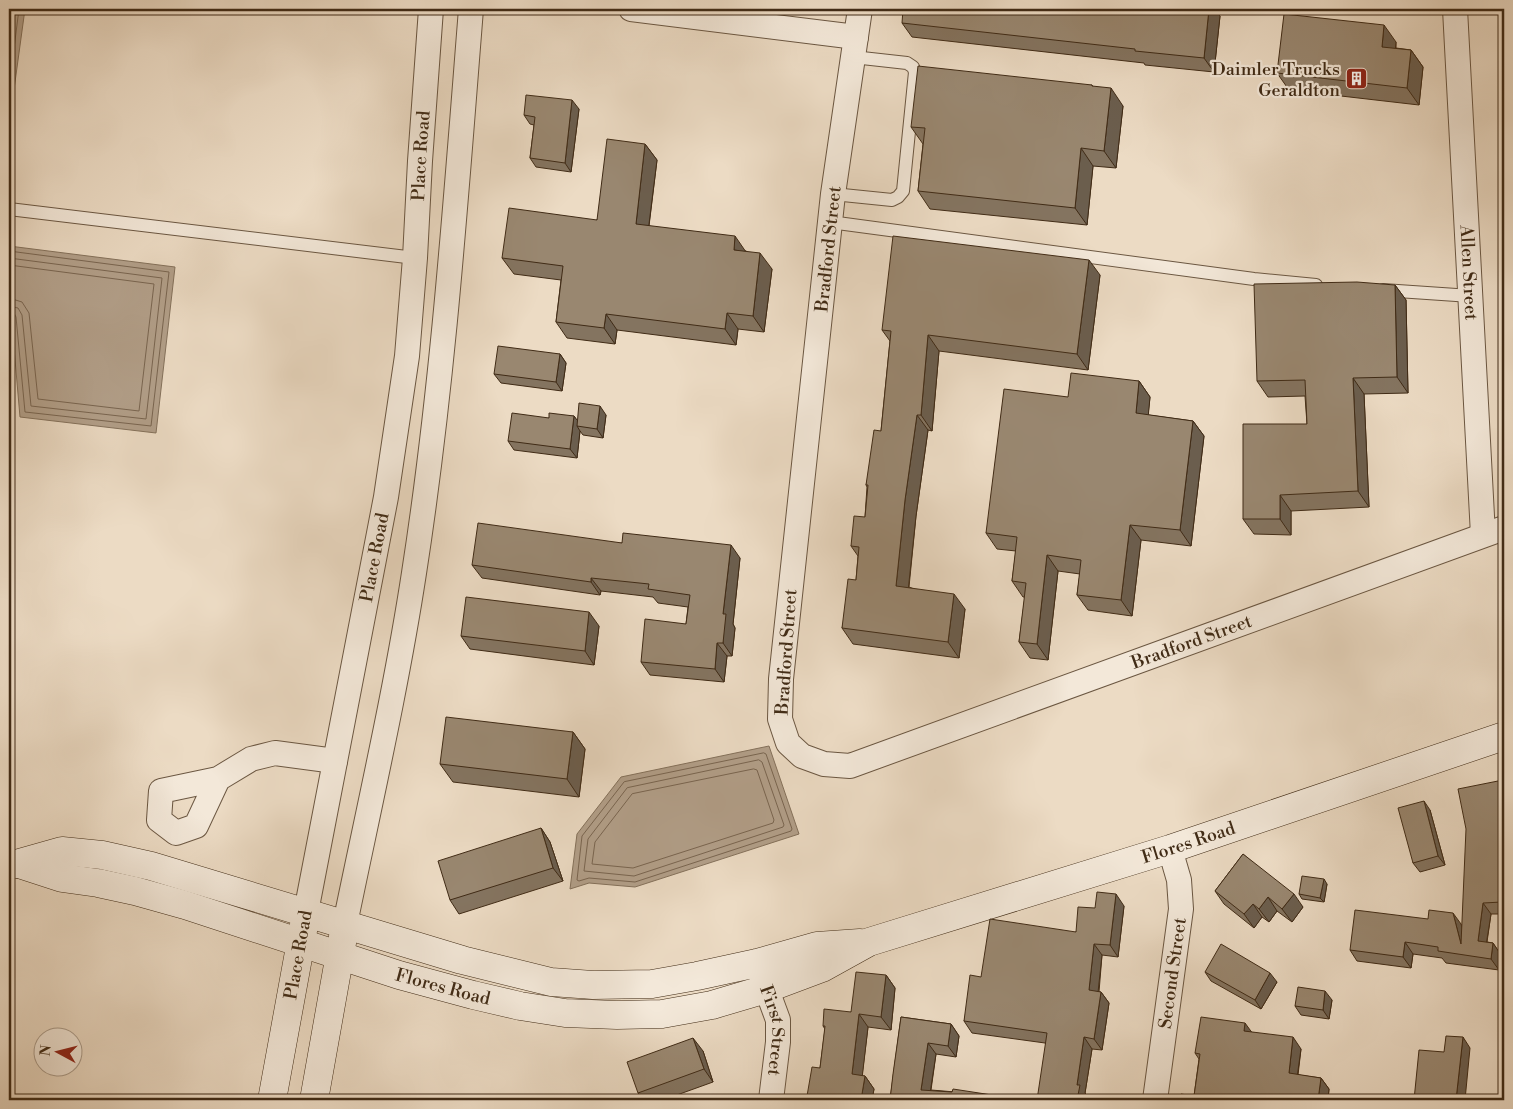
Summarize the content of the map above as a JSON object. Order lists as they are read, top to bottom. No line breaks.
{"streets":{"main road":["Place Road","Flores Road"],"street":["Bradford Street","Allen Street","Second Street","First Street"]},"crossings":[["Place Road","Flores Road"],["Bradford Street","Allen Street"],["Flores Road","Second Street"],["Flores Road","First Street"]],"places":{"building":["Daimler Trucks Geraldton"]},"north":"left"}
